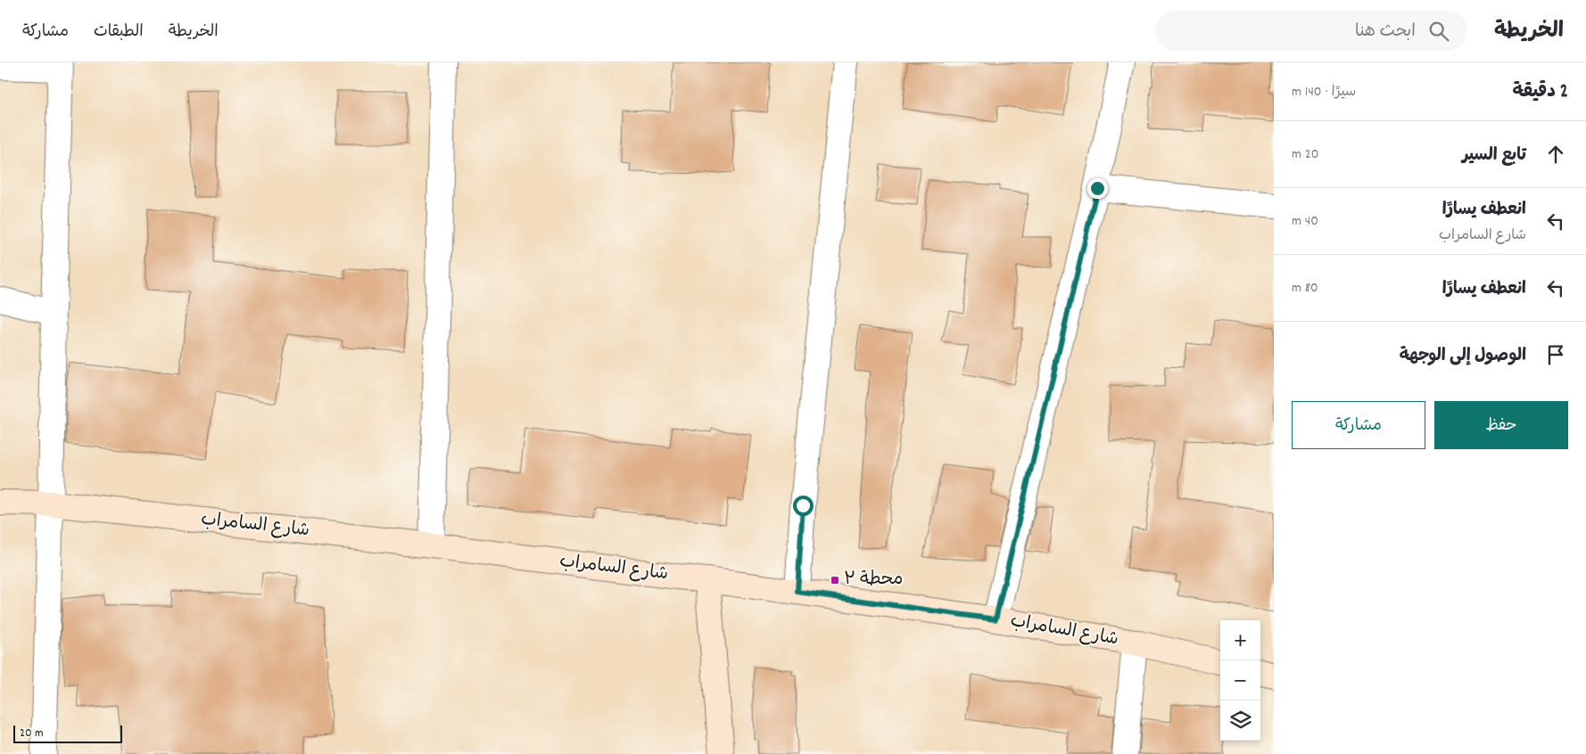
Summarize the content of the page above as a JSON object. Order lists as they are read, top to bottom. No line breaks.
{"streets":{"street":["شارع السامراب"]},"places":{"transit":["محطة ٣"]},"scale_bar":"20 m","page":{"header":"الخريطة","search":"ابحث هنا","nav":["الخريطة","الطبقات","مشاركة"],"heading":["2 دقيقة","سيرًا · 140 m"],"list":[["تابع السير","20 m"],["انعطف يسارًا","شارع السامراب","40 m"],["انعطف يسارًا","80 m"],"الوصول إلى الوجهة"],"buttons":["حفظ","مشاركة"],"map_buttons":["+","−"],"scale":"20 m"}}
